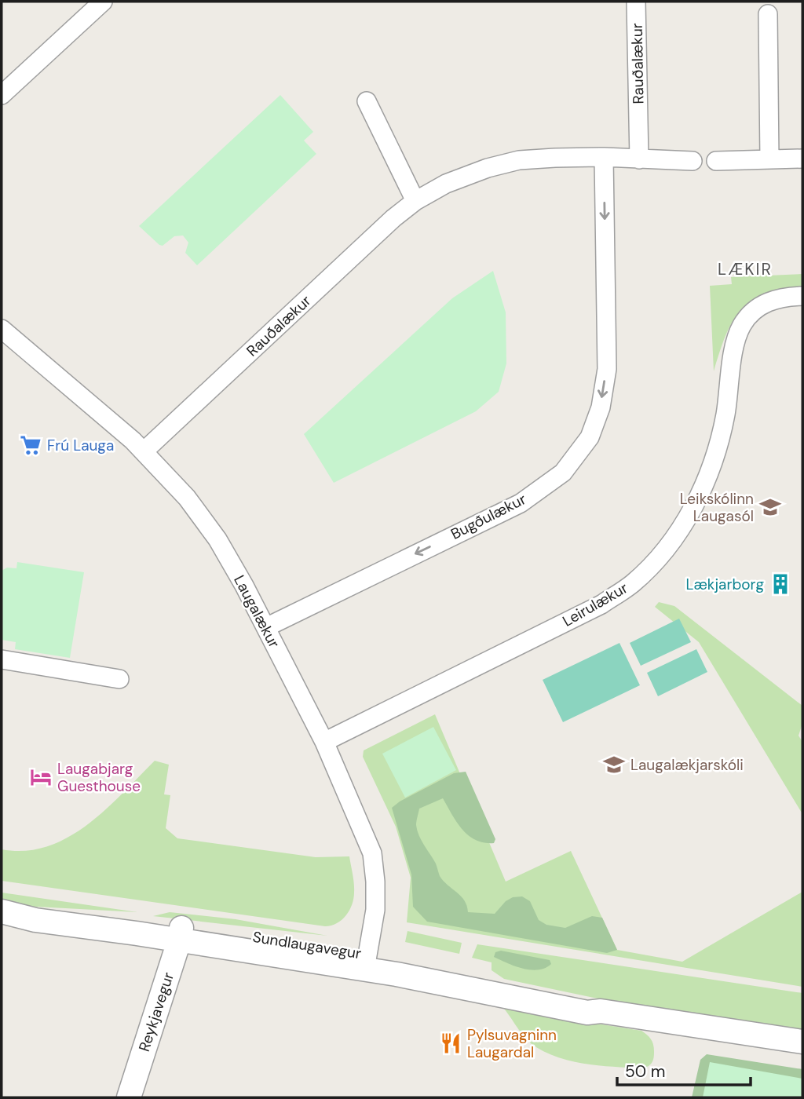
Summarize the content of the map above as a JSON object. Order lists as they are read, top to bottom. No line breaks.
{"streets":{"street":["Rauðalækur","Bugðulækur","Leirulækur","Laugalækur","Sundlaugavegur","Reykjavegur"]},"crossings":[["Rauðalækur","Bugðulækur"],["Rauðalækur","Laugalækur"],["Bugðulækur","Laugalækur"],["Leirulækur","Laugalækur"],["Laugalækur","Sundlaugavegur"],["Sundlaugavegur","Reykjavegur"]],"one_way":["Bugðulækur"],"districts":["LÆKIR"],"places":{"supermarket":["Frú Lauga"],"school or university":["Leikskólinn Laugasól","Laugalækjarskóli"],"building":["Lækjarborg"],"hotel":["Laugabjarg Guesthouse"],"restaurant":["Pylsuvagninn Laugardal"]},"scale_bar":"50 m"}
